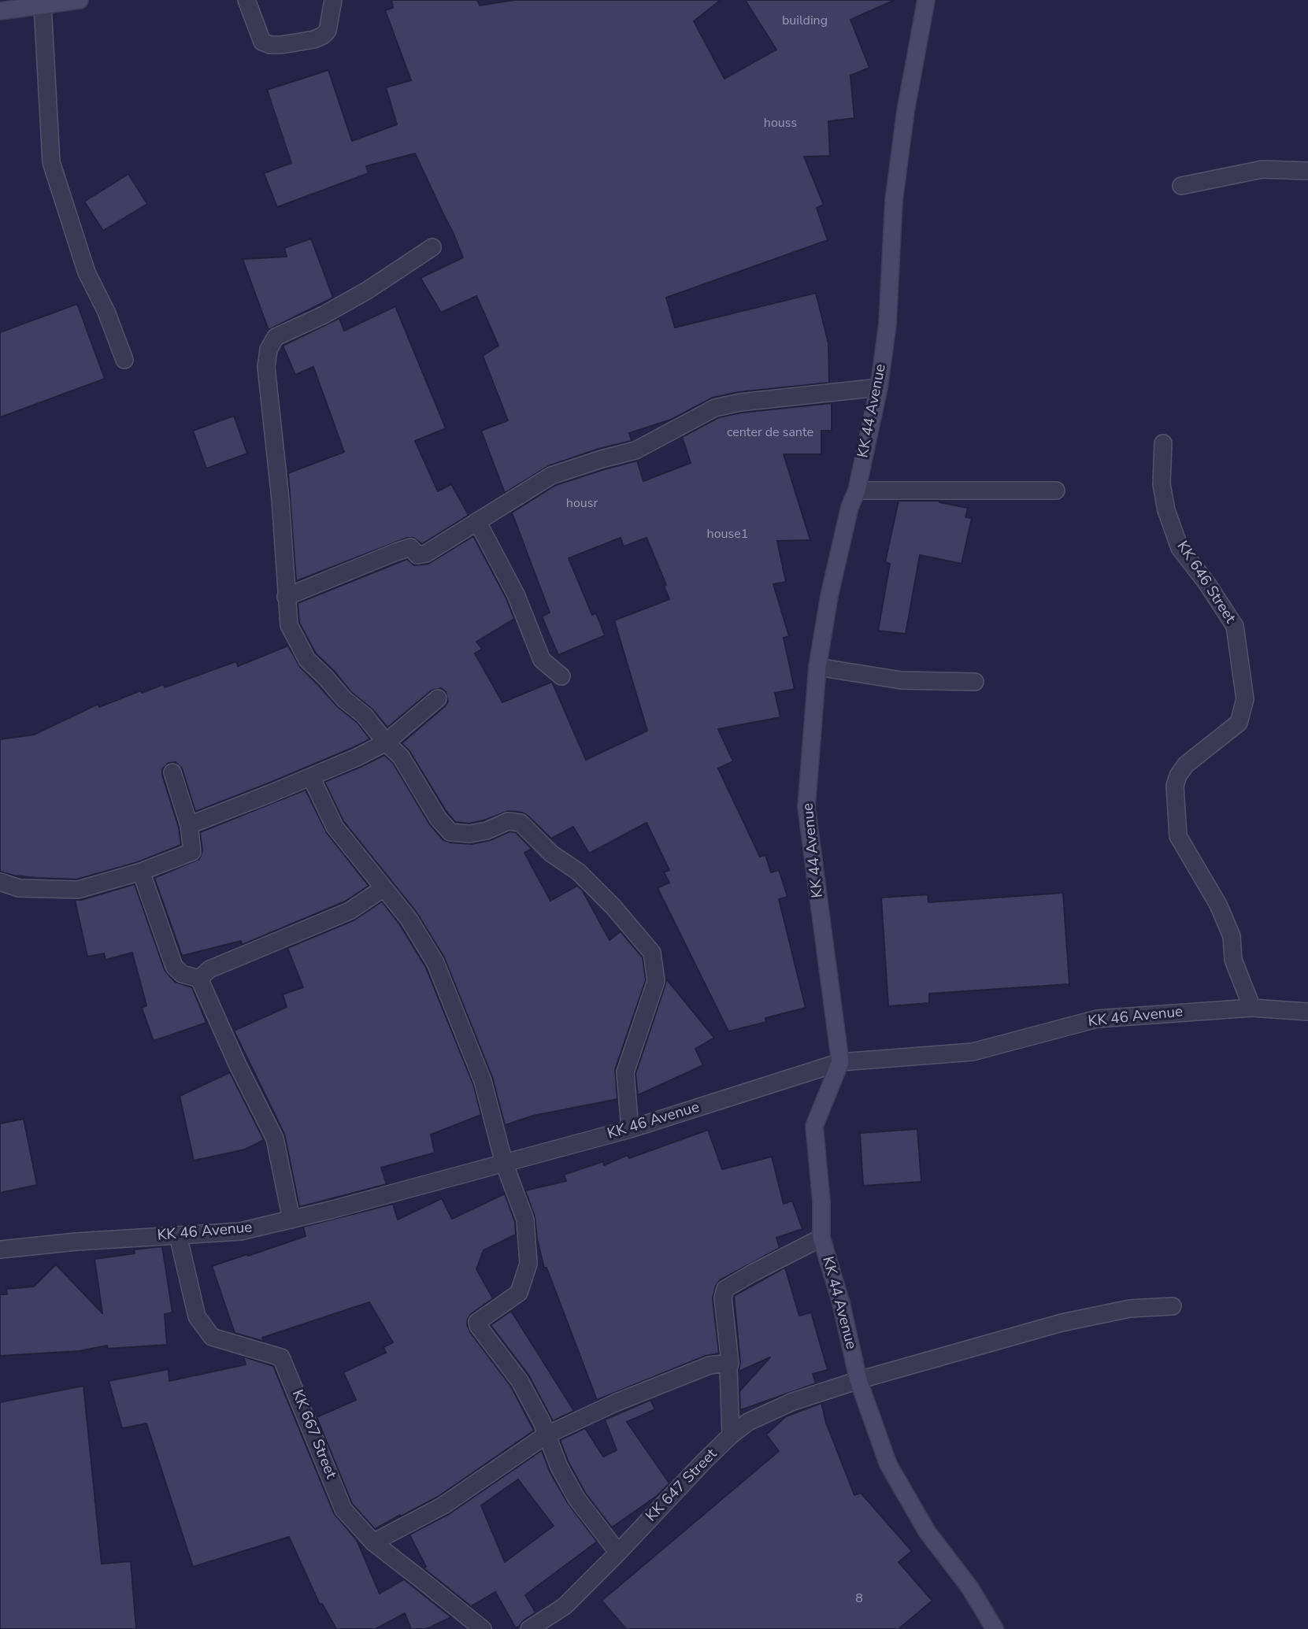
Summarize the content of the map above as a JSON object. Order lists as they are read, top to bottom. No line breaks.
{"streets":{"main road":["KK 44 Avenue"],"street":["KK 646 Street","KK 46 Avenue","KK 667 Street","KK 647 Street"]},"crossings":[["KK 44 Avenue","KK 46 Avenue"],["KK 44 Avenue","KK 647 Street"],["KK 646 Street","KK 46 Avenue"],["KK 46 Avenue","KK 667 Street"]],"house_numbers":["building","houss","center de sante","housr","house1","8"]}
